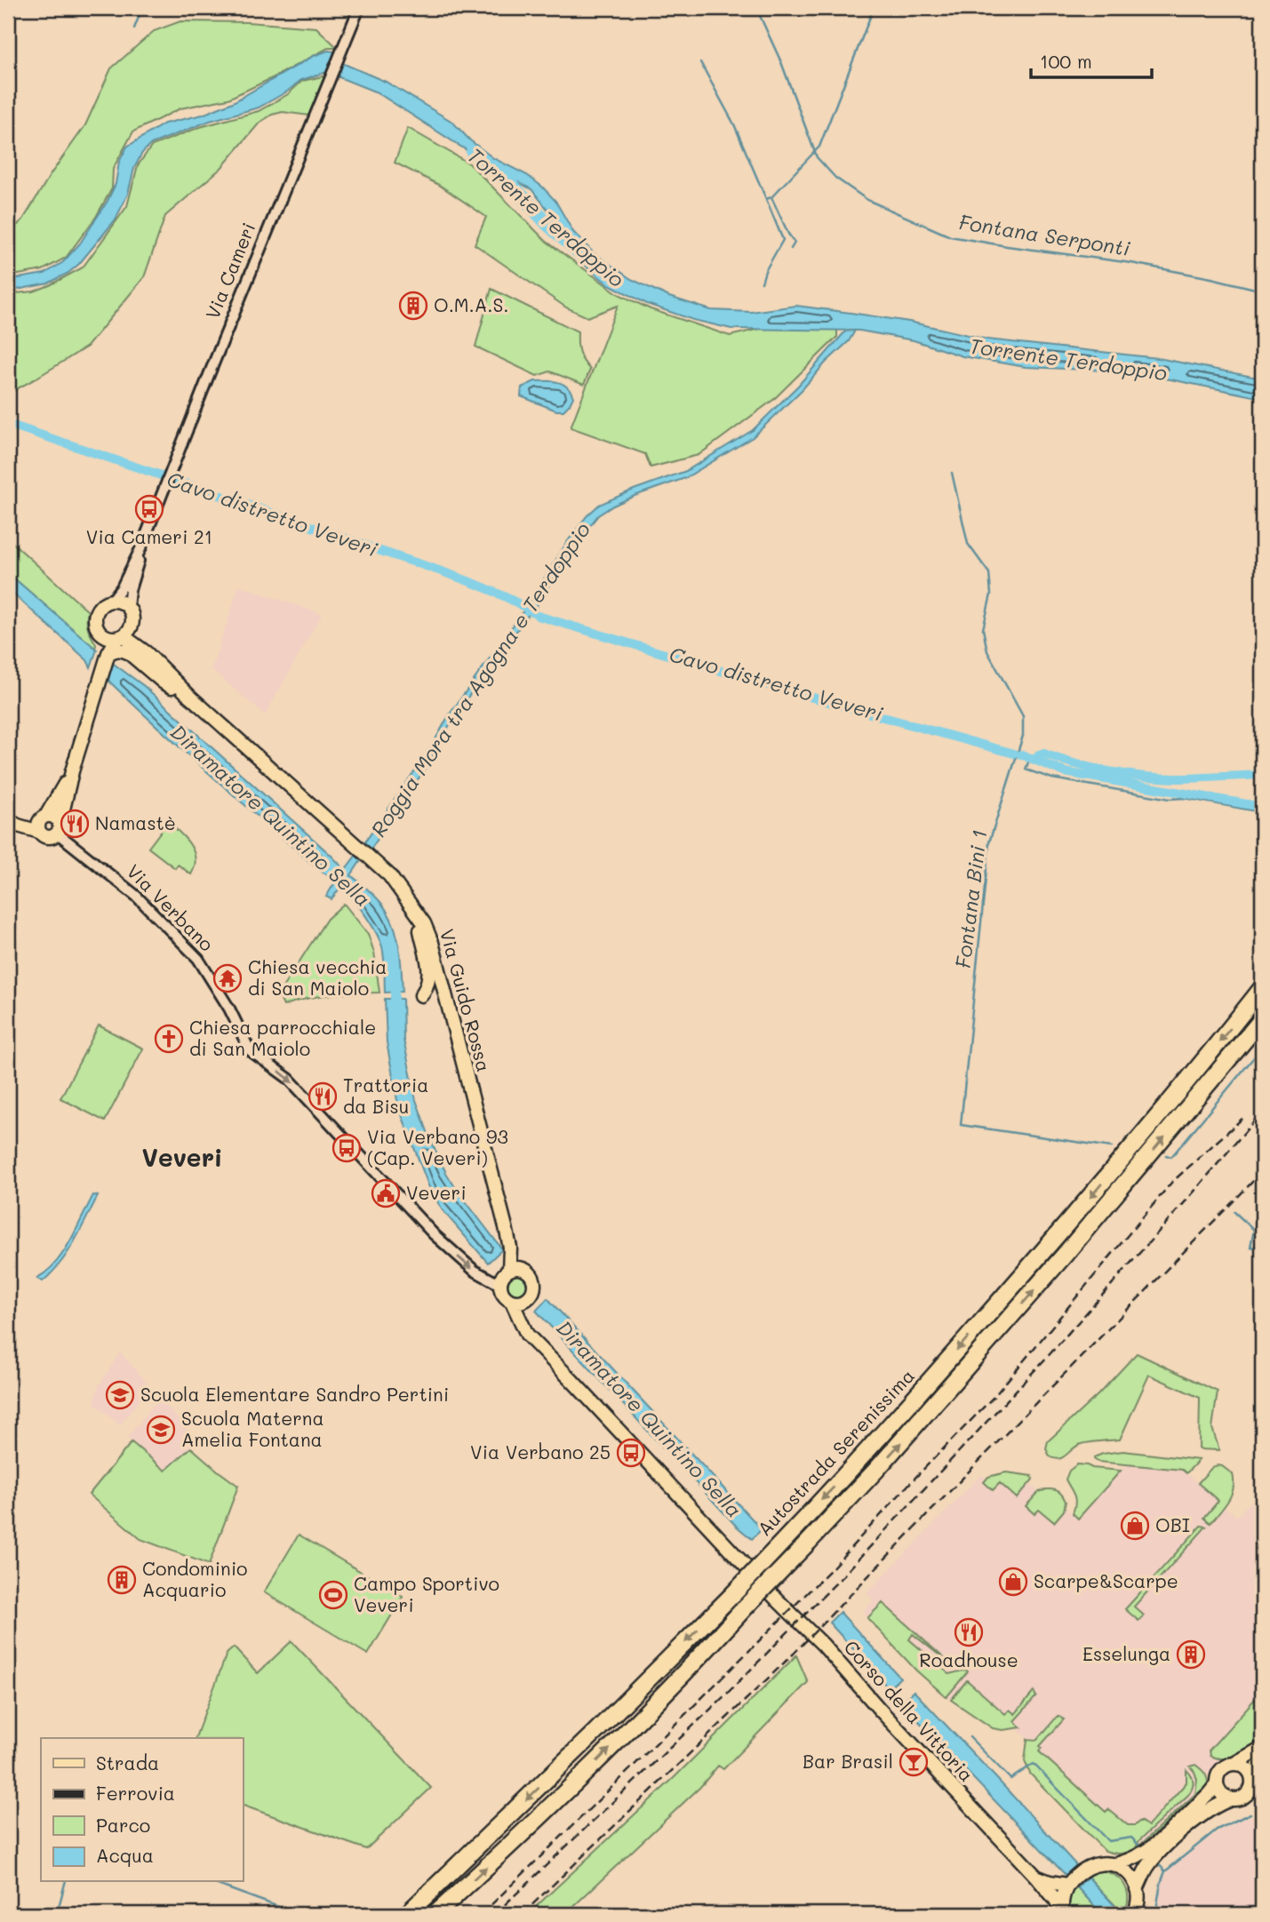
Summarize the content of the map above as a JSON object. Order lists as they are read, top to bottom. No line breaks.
{"streets":{"highway":["Autostrada Serenissima"],"main road":["Via Guido Rossa","Corso della Vittoria"],"street":["Via Cameri","Via Verbano"]},"crossings":[["Via Verbano","Via Guido Rossa"]],"one_way":["Via Verbano"],"districts":["Veveri"],"water":["Torrente Terdoppio","Fontana Serponti","Cavo distretto Veveri","Roggia Mora tra Agogna e Terdoppio","Diramatore Quintino Sella","Fontana Bini 1"],"places":{"building":["O.M.A.S.","Condominio Acquario","Esselunga"],"bus stop":["Via Cameri 21","Via Verbano 93 (Cap. Veveri)","Via Verbano 25"],"restaurant":["Namastè","Trattoria da Bisu","Roadhouse"],"temple":["Chiesa vecchia di San Maiolo"],"church":["Chiesa parrocchiale di San Maiolo"],"public building":["Veveri"],"school or university":["Scuola Elementare Sandro Pertini","Scuola Materna Amelia Fontana"],"shop":["OBI","Scarpe&Scarpe"],"sports":["Campo Sportivo Veveri"],"bar":["Bar Brasil"]},"legend":["Strada","Ferrovia","Parco","Acqua"],"scale_bar":"100 m"}
